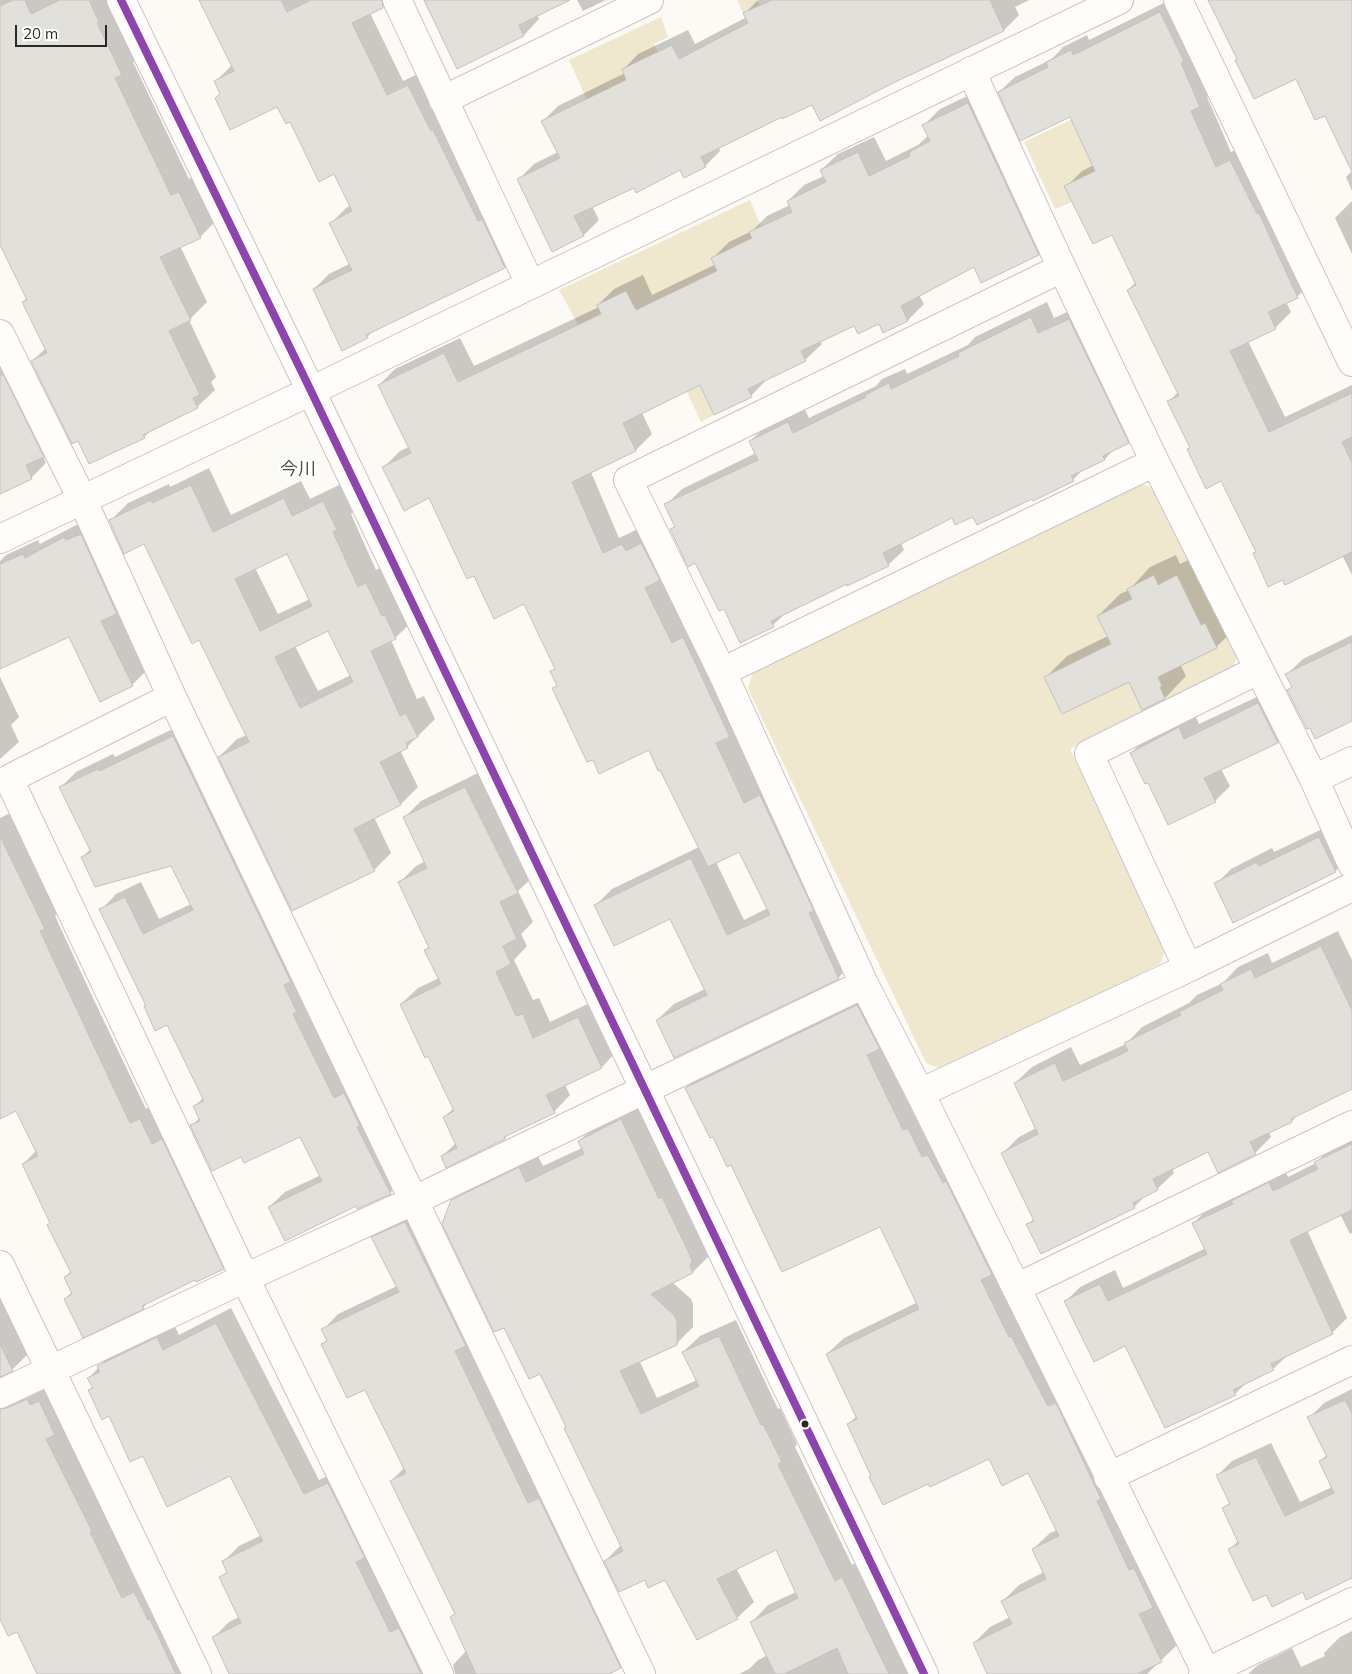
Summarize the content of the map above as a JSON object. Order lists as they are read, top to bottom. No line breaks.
{"districts":["今川"],"scale_bar":"20 m"}
